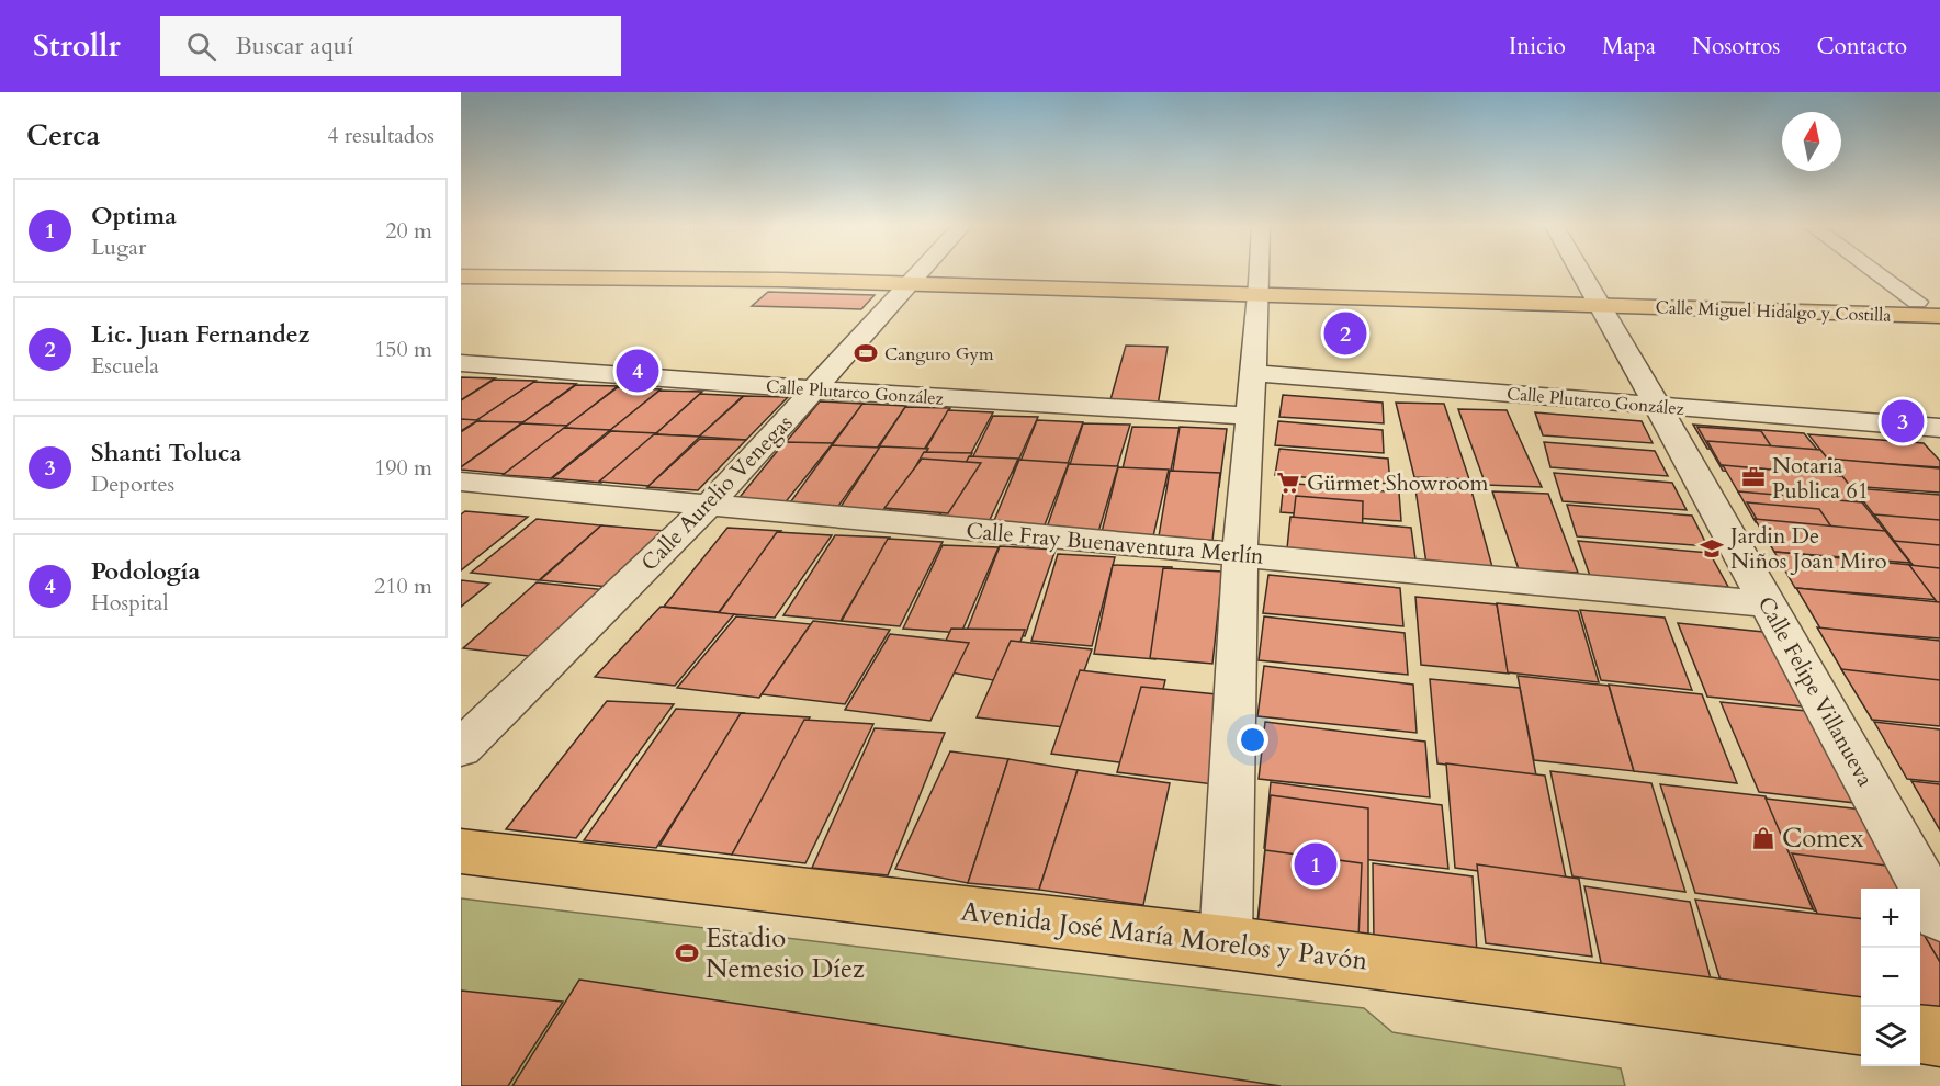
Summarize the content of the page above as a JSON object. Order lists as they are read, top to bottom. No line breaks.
{"streets":{"main road":["Calle Miguel Hidalgo y Costilla","Avenida José María Morelos y Pavón"],"street":["Calle Plutarco González","Calle Aurelio Venegas","Calle Fray Buenaventura Merlín","Calle Felipe Villanueva"]},"crossings":[["Calle Miguel Hidalgo y Costilla","Calle Aurelio Venegas"],["Calle Miguel Hidalgo y Costilla","Calle Felipe Villanueva"],["Calle Plutarco González","Calle Aurelio Venegas"],["Calle Plutarco González","Calle Felipe Villanueva"],["Calle Aurelio Venegas","Calle Fray Buenaventura Merlín"],["Calle Fray Buenaventura Merlín","Calle Felipe Villanueva"]],"places":{"sports":["Canguro Gym","Estadio Nemesio Díez"],"office":["Notaria Publica 61"],"supermarket":["Gürmet Showroom"],"school or university":["Jardin De Niños Joan Miro"],"shop":["Comex"]},"north":"top","page":{"header":"Strollr","search":"Buscar aquí","nav":["Inicio","Mapa","Nosotros","Contacto"],"heading":["Cerca","4 resultados"],"list":[{"mark":"1","name":"Optima","note":"Lugar","value":"20 m"},{"mark":"2","name":"Lic. Juan Fernandez","note":"Escuela","value":"150 m"},{"mark":"3","name":"Shanti Toluca","note":"Deportes","value":"190 m"},{"mark":"4","name":"Podología","note":"Hospital","value":"210 m"}],"pins":["2","4","3","1"],"map_buttons":["+","−"]}}
